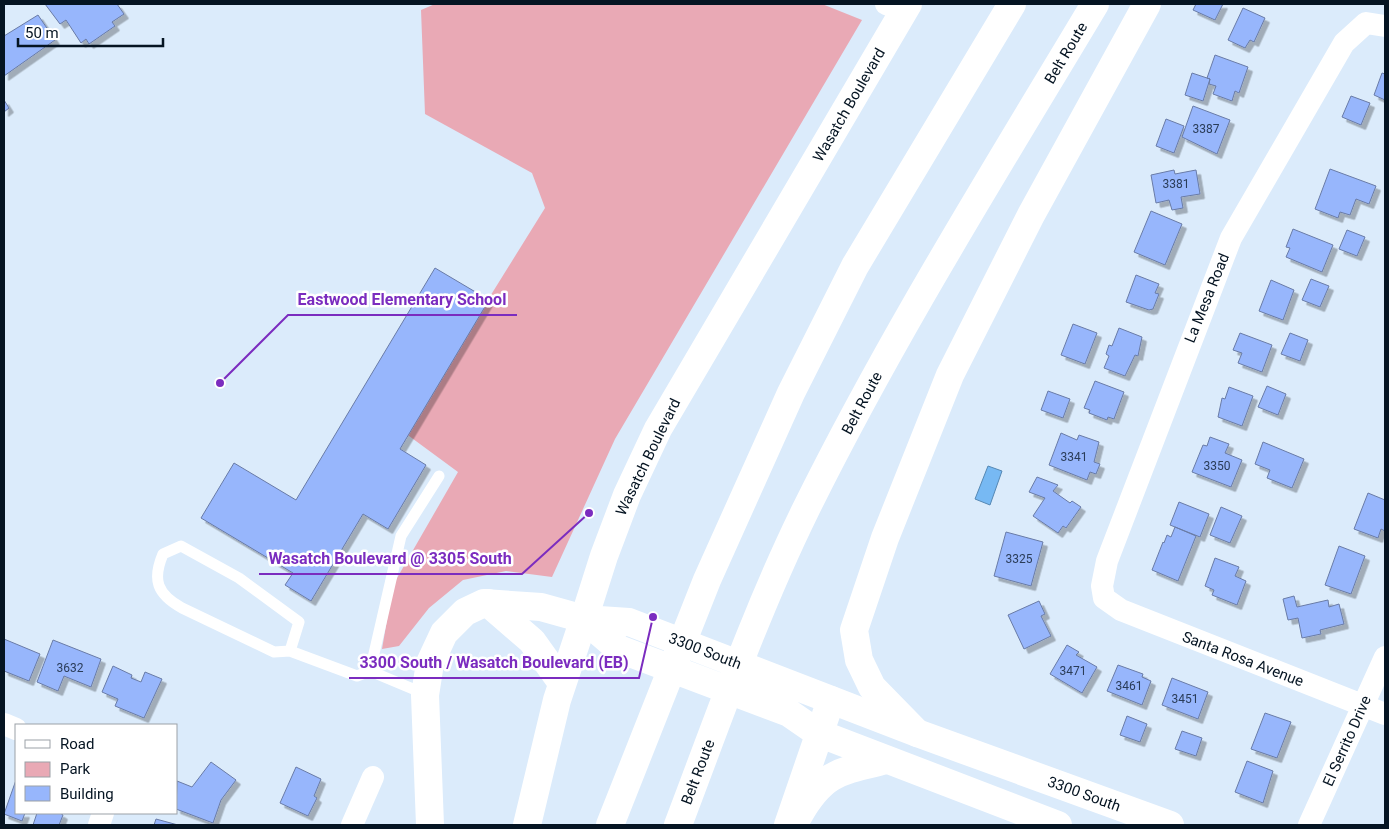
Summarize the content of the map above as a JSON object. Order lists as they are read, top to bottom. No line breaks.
{"streets":{"main road":["Belt Route","Wasatch Boulevard","3300 South"],"street":["La Mesa Road","Santa Rosa Avenue","El Serrito Drive"]},"crossings":[["Wasatch Boulevard","3300 South"],["La Mesa Road","Santa Rosa Avenue"],["Santa Rosa Avenue","El Serrito Drive"]],"places":["Eastwood Elementary School","Wasatch Boulevard @ 3305 South","3300 South / Wasatch Boulevard (EB)"],"house_numbers":["3387","3381","3341","3350","3325","3632","3471","3461","3451"],"legend":["Road","Park","Building"],"scale_bar":"50 m"}
